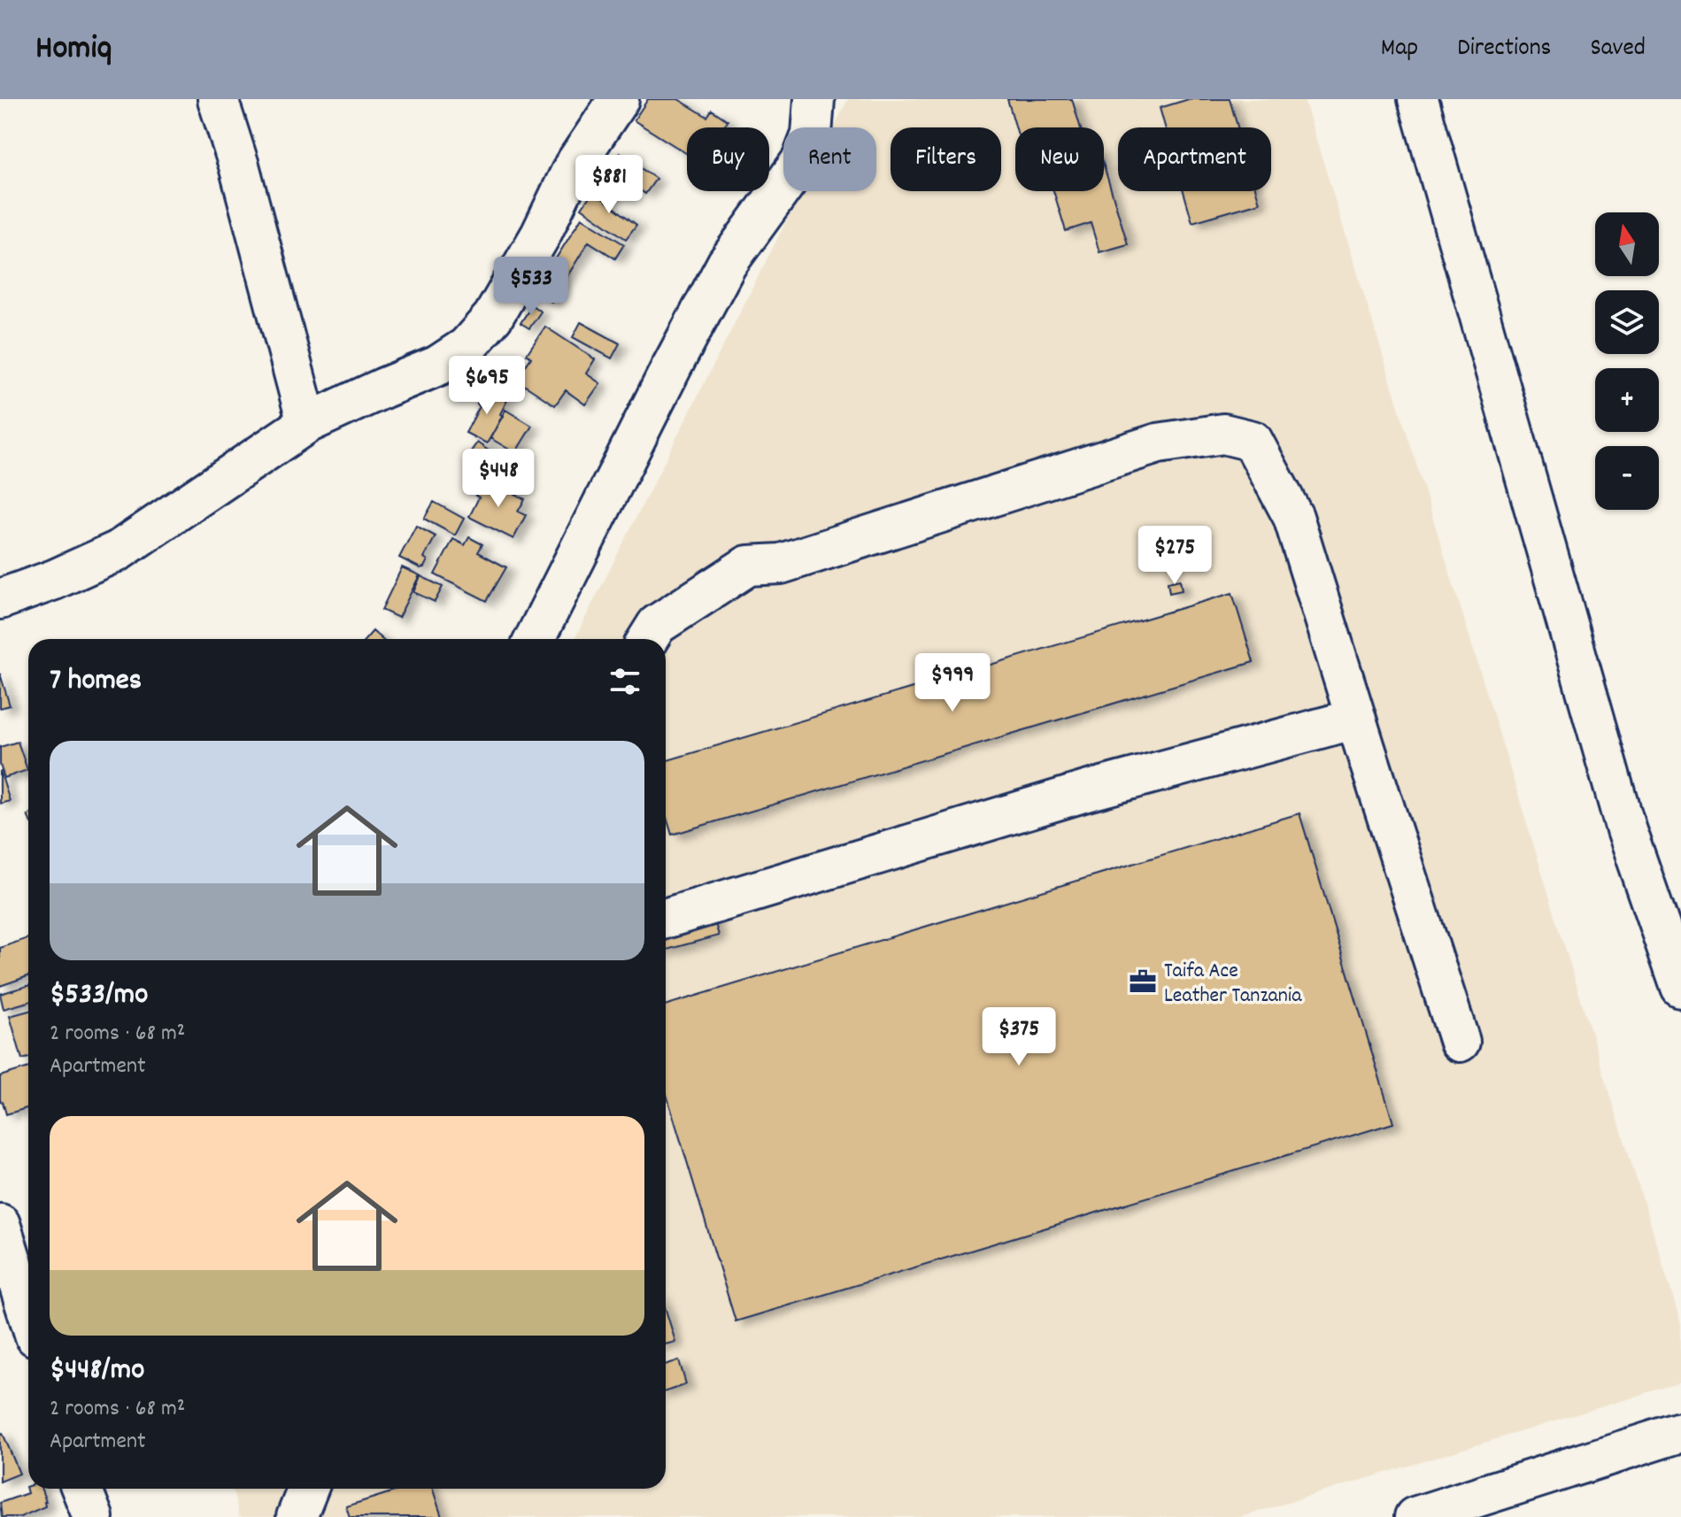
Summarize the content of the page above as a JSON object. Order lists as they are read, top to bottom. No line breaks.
{"places":{"office":["Taifa Ace Leather Tanzania"]},"north":"top","page":{"header":"Homiq","nav":["Map","Directions","Saved"],"chip":["Buy","Rent","Filters","New","Apartment"],"price":["$881","$533","$695","$448","$275","$999","$375"],"map_buttons":["+","−"],"heading":"7 homes","list":[{"name":"$533/mo","note":"2 rooms · 68 m² · Apartment"},{"name":"$448/mo","note":"2 rooms · 68 m² · Apartment"}]}}
